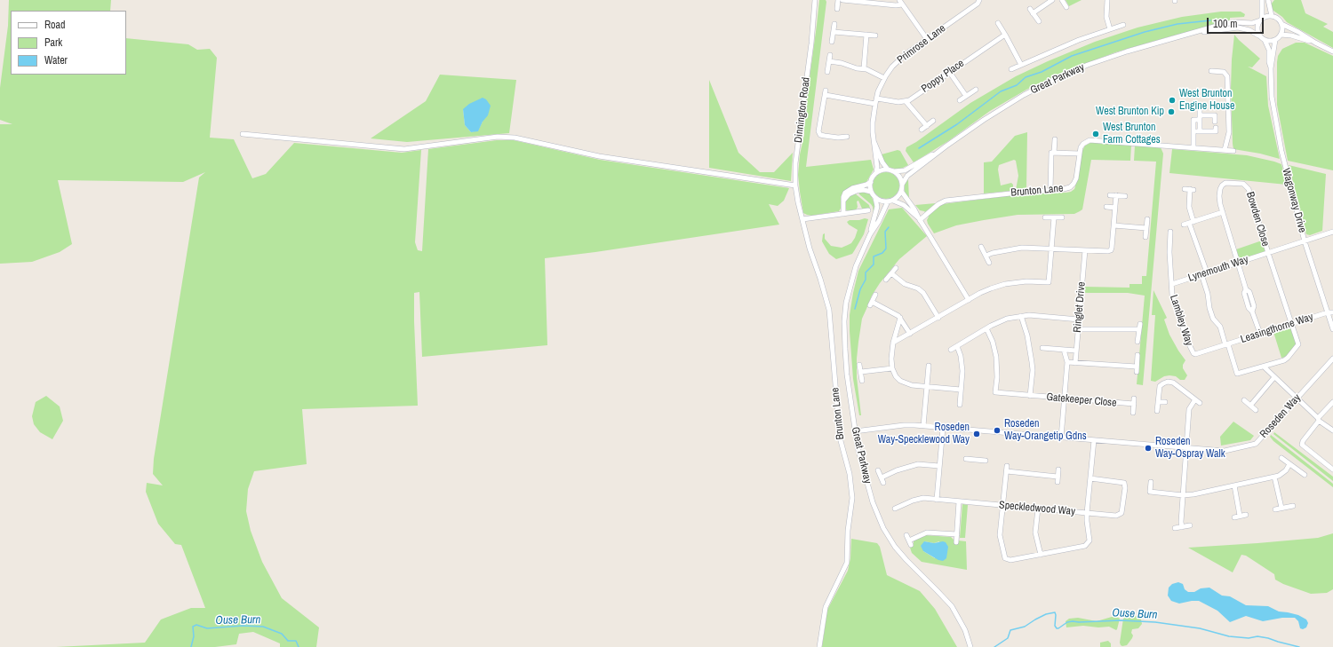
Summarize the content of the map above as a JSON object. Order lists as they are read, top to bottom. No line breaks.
{"streets":{"street":["Primrose Lane","Poppy Place","Great Parkway","Dinnington Road","Brunton Lane","Wagonway Drive","Bowden Close","Lynemouth Way","Ringlet Drive","Lambley Way","Leasingthorne Way","Gatekeeper Close","Roseden Way","Speckledwood Way"]},"crossings":[["Primrose Lane","Great Parkway"],["Great Parkway","Wagonway Drive"],["Great Parkway","Roseden Way"],["Dinnington Road","Brunton Lane"],["Wagonway Drive","Lynemouth Way"],["Wagonway Drive","Leasingthorne Way"],["Bowden Close","Lynemouth Way"],["Bowden Close","Leasingthorne Way"],["Lynemouth Way","Lambley Way"],["Lambley Way","Leasingthorne Way"],["Roseden Way","Speckledwood Way"]],"water":["Ouse Burn"],"places":["West Brunton Engine House","West Brunton Kip","West Brunton Farm Cottages","Roseden Way-Orangetip Gdns","Roseden Way-Specklewood Way","Roseden Way-Ospray Walk"],"legend":["Road","Park","Water"],"scale_bar":"100 m"}
